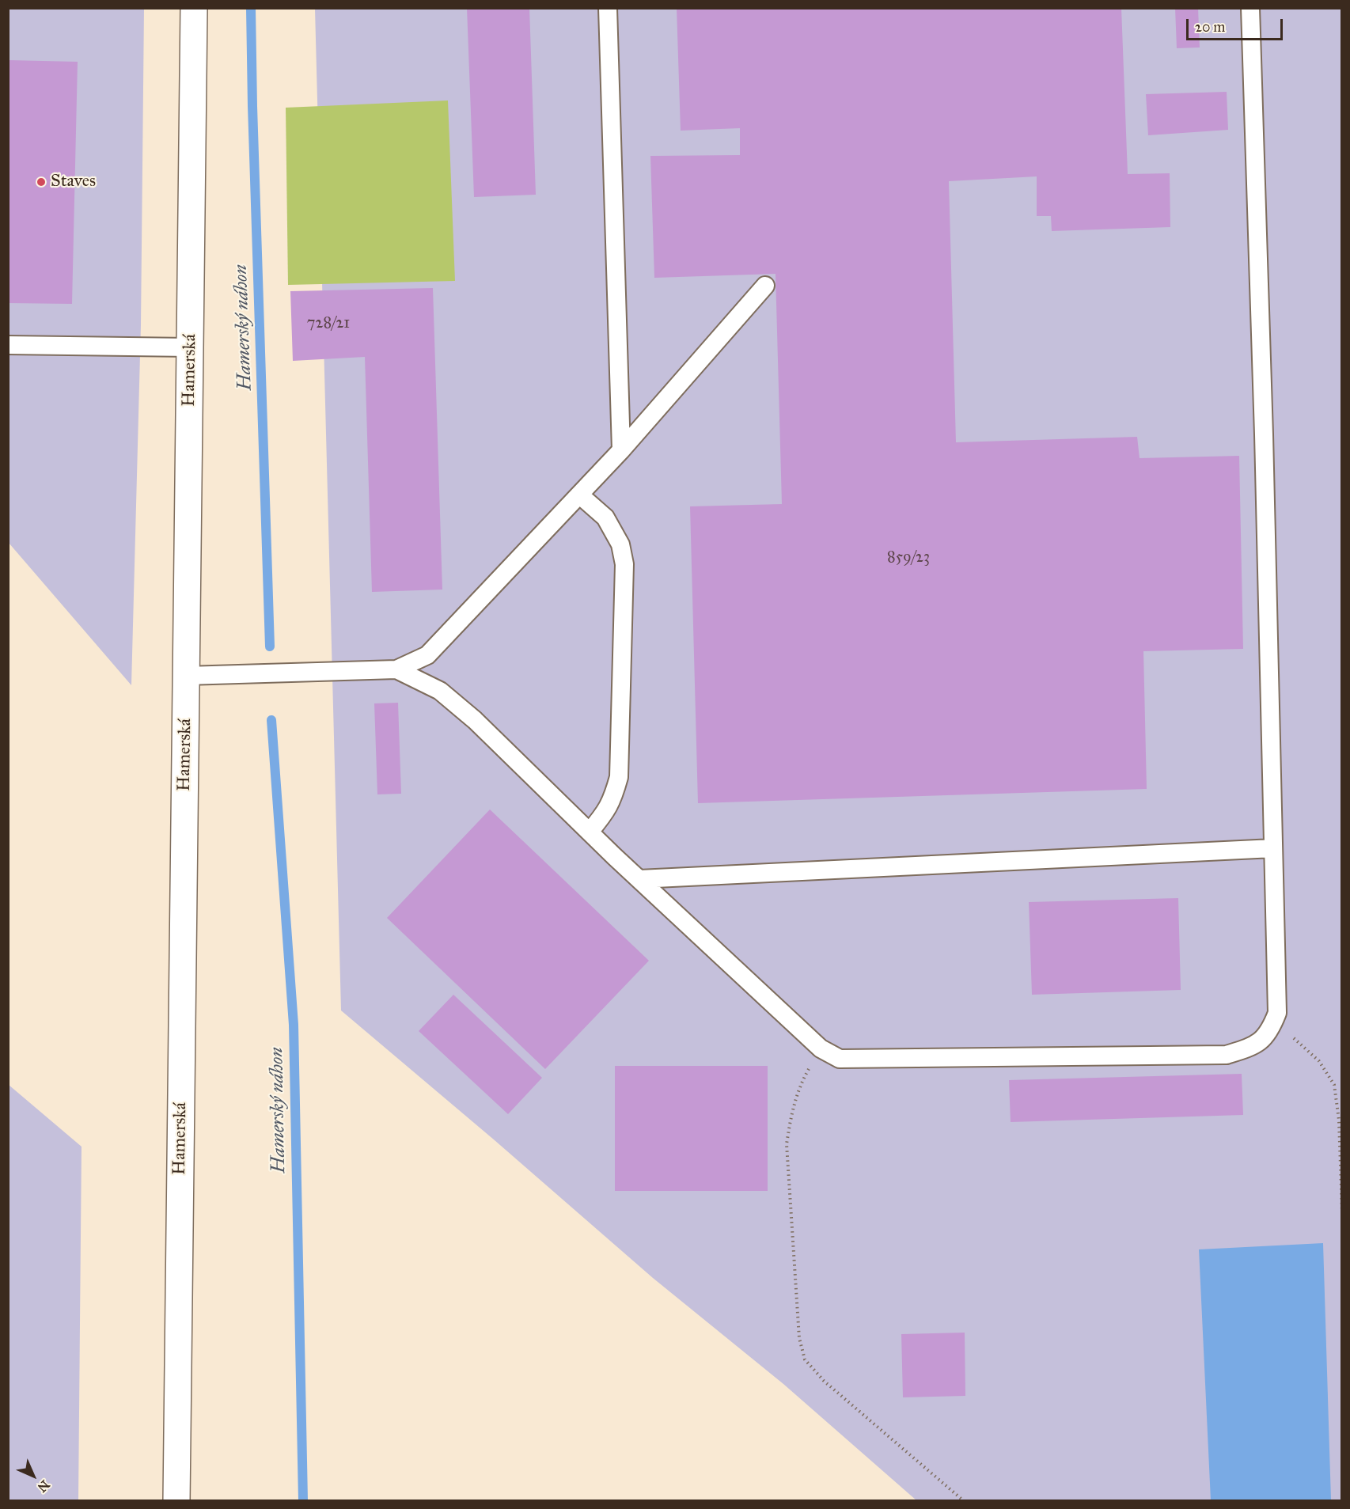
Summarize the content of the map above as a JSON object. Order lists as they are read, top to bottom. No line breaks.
{"streets":{"street":["Hamerská"]},"water":["Hamerský náhon"],"places":["Staves"],"house_numbers":["728/21","859/23"],"scale_bar":"20 m","north":"bottom right"}
